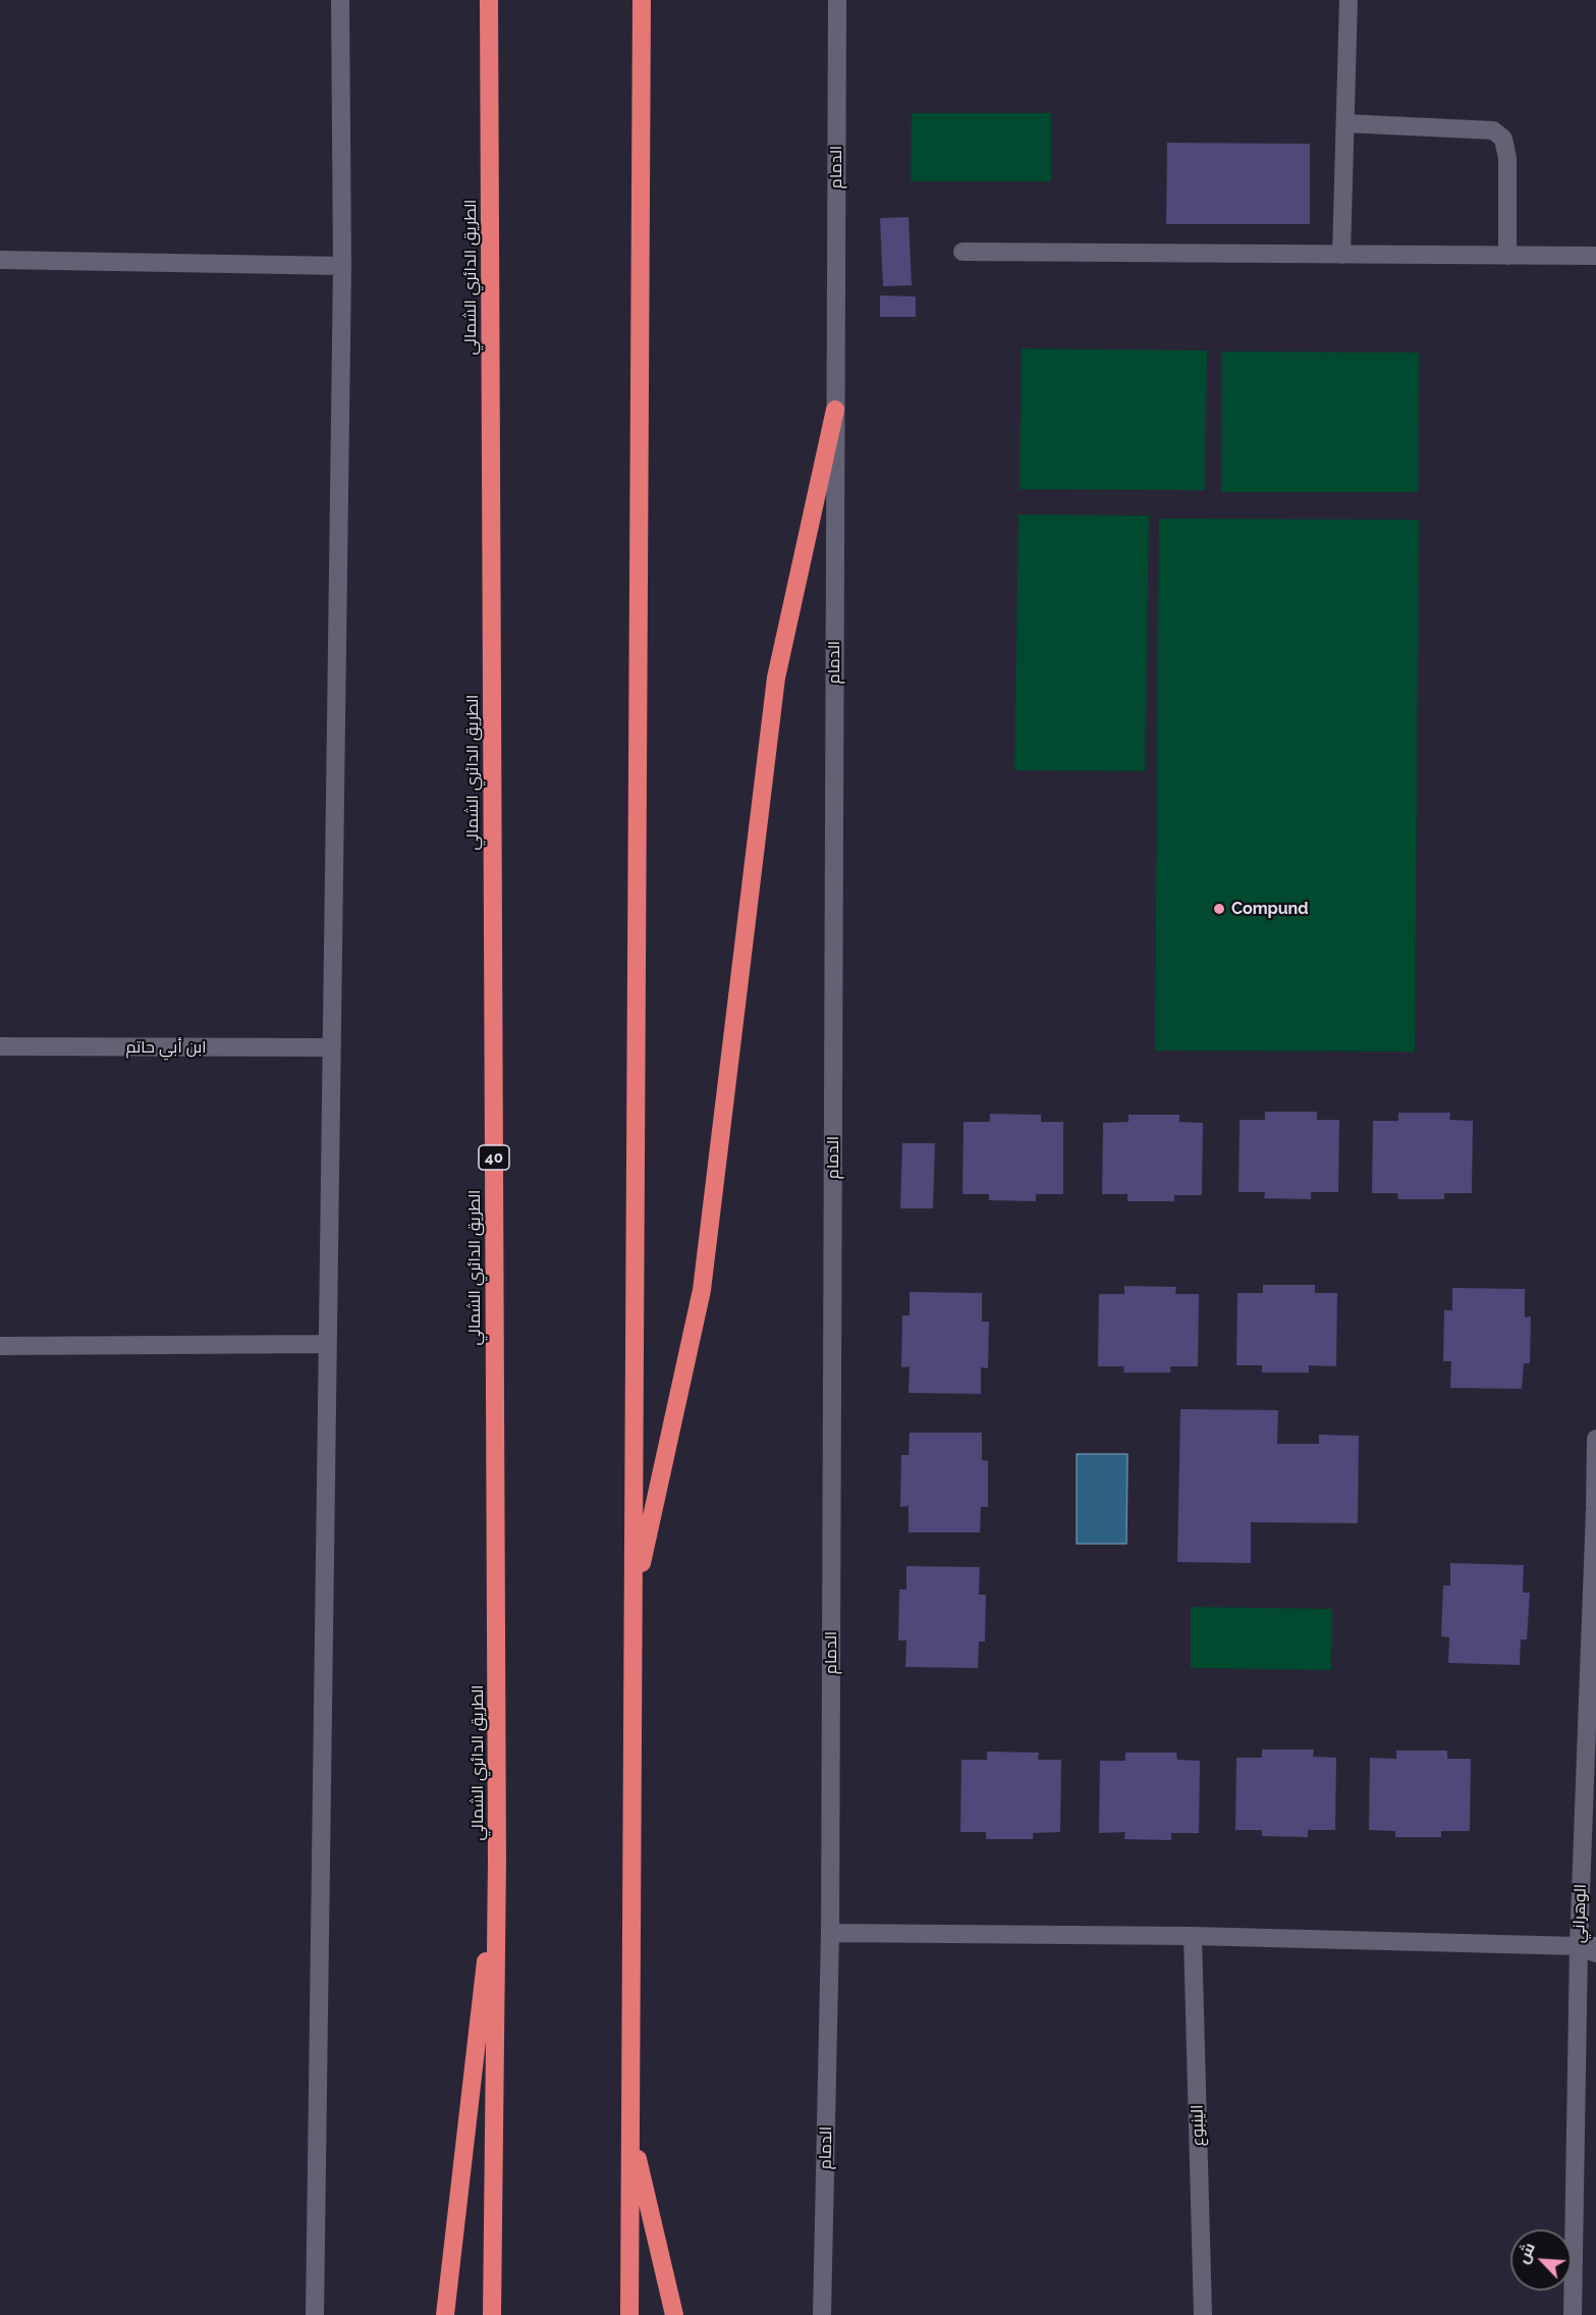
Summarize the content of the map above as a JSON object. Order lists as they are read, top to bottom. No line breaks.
{"streets":{"highway":["الطريق الدائري الشمالي","40"],"street":["الدمام","ابن أبي حاتم","الوهراني","الينبوع"]},"places":["Compund"],"north":"top left"}
